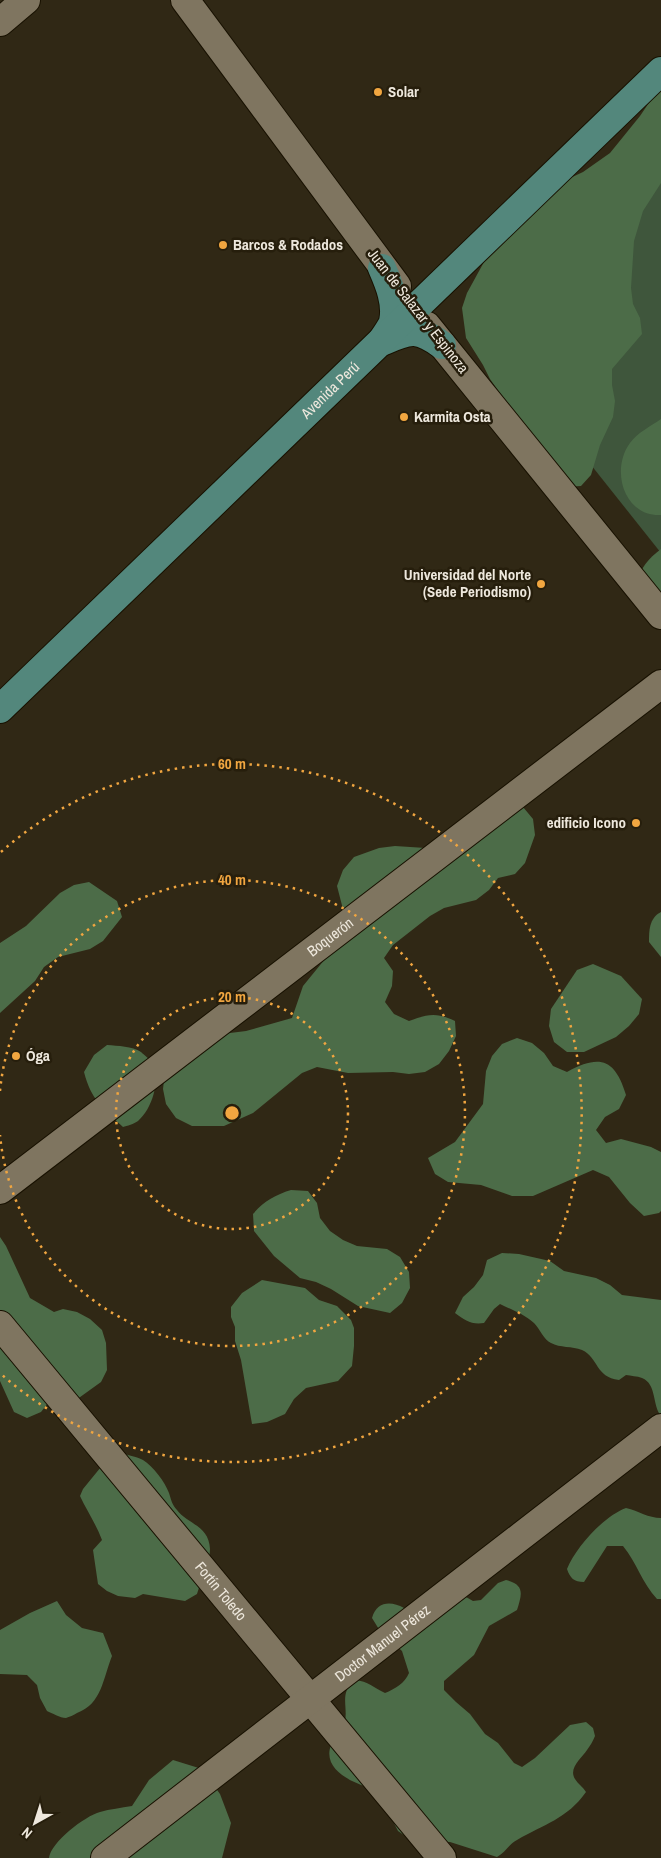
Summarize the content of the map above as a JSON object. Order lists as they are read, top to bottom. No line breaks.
{"streets":{"main road":["Avenida Perú"],"street":["Juan de Salazar y Espinoza","Boquerón","Fortín Toledo","Doctor Manuel Pérez"]},"crossings":[["Juan de Salazar y Espinoza","Avenida Perú"],["Fortín Toledo","Doctor Manuel Pérez"]],"places":["Solar","Barcos & Rodados","Karmita Osta","Universidad del Norte (Sede Periodismo)","edificio Icono","Óga"],"north":"bottom left","rings":["60 m","40 m","20 m"]}
